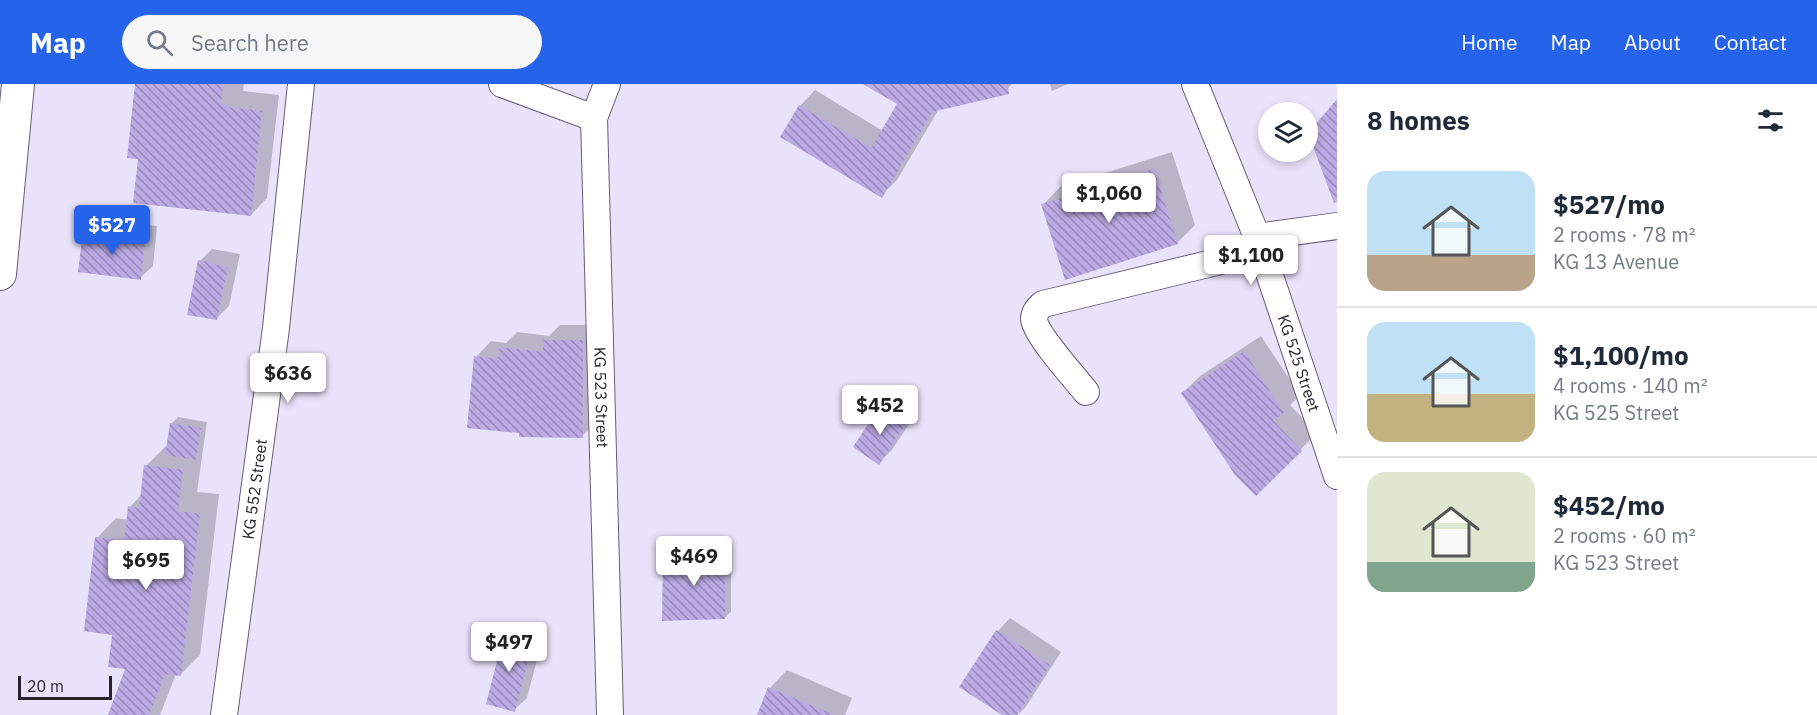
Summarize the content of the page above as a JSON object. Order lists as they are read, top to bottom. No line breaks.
{"streets":{"street":["KG 525 Street","KG 523 Street","KG 552 Street"]},"scale_bar":"20 m","page":{"header":"Map","search":"Search here","nav":["Home","Map","About","Contact"],"heading":"8 homes","list":[{"name":"$527/mo","note":"2 rooms · 78 m² · KG 13 Avenue"},{"name":"$1,100/mo","note":"4 rooms · 140 m² · KG 525 Street"},{"name":"$452/mo","note":"2 rooms · 60 m² · KG 523 Street"}],"price":["$1,060","$527","$1,100","$636","$452","$469","$695","$497"],"scale":"20 m"}}
